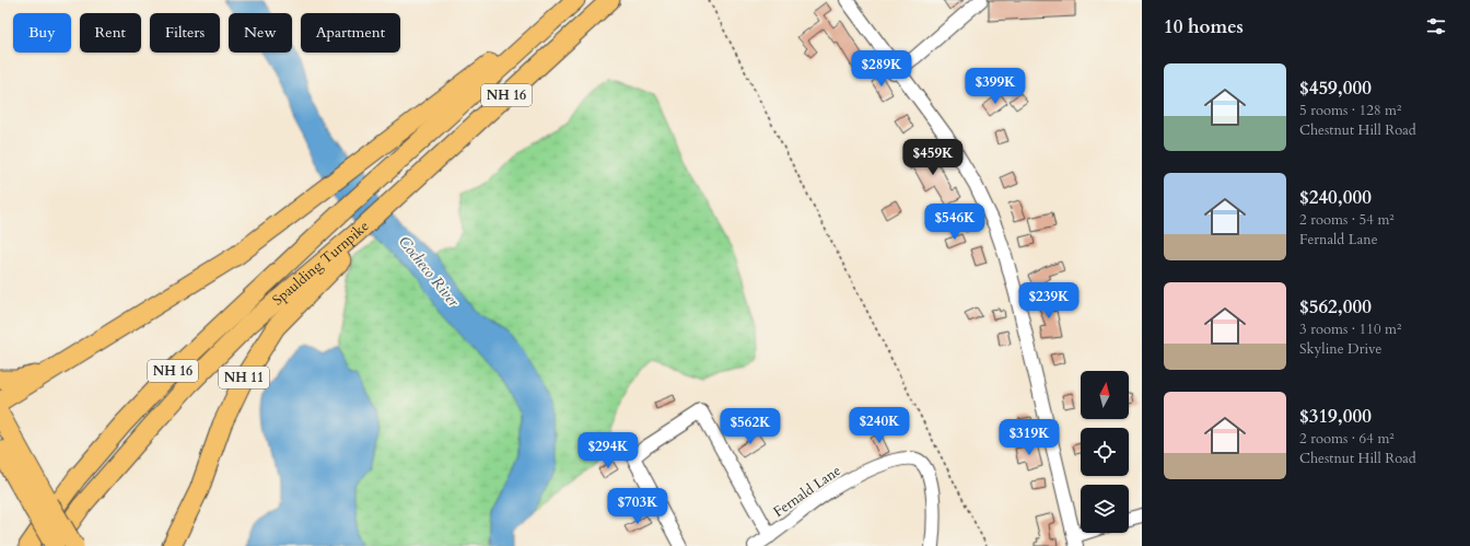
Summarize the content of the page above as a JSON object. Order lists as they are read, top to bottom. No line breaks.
{"streets":{"highway":["NH 16","Spaulding Turnpike","NH 11"],"street":["Fernald Lane"]},"crossings":[["Spaulding Turnpike","NH 11"]],"water":["Cocheco River"],"north":"top","page":{"heading":"10 homes","chip":["Buy","Rent","Filters","New","Apartment"],"price":["$289K","$399K","$459K","$546K","$239K","$240K","$562K","$319K","$294K","$703K"],"list":[{"name":"$459,000","note":"5 rooms · 128 m² · Chestnut Hill Road"},{"name":"$240,000","note":"2 rooms · 54 m² · Fernald Lane"},{"name":"$562,000","note":"3 rooms · 110 m² · Skyline Drive"},{"name":"$319,000","note":"2 rooms · 64 m² · Chestnut Hill Road"}]}}
